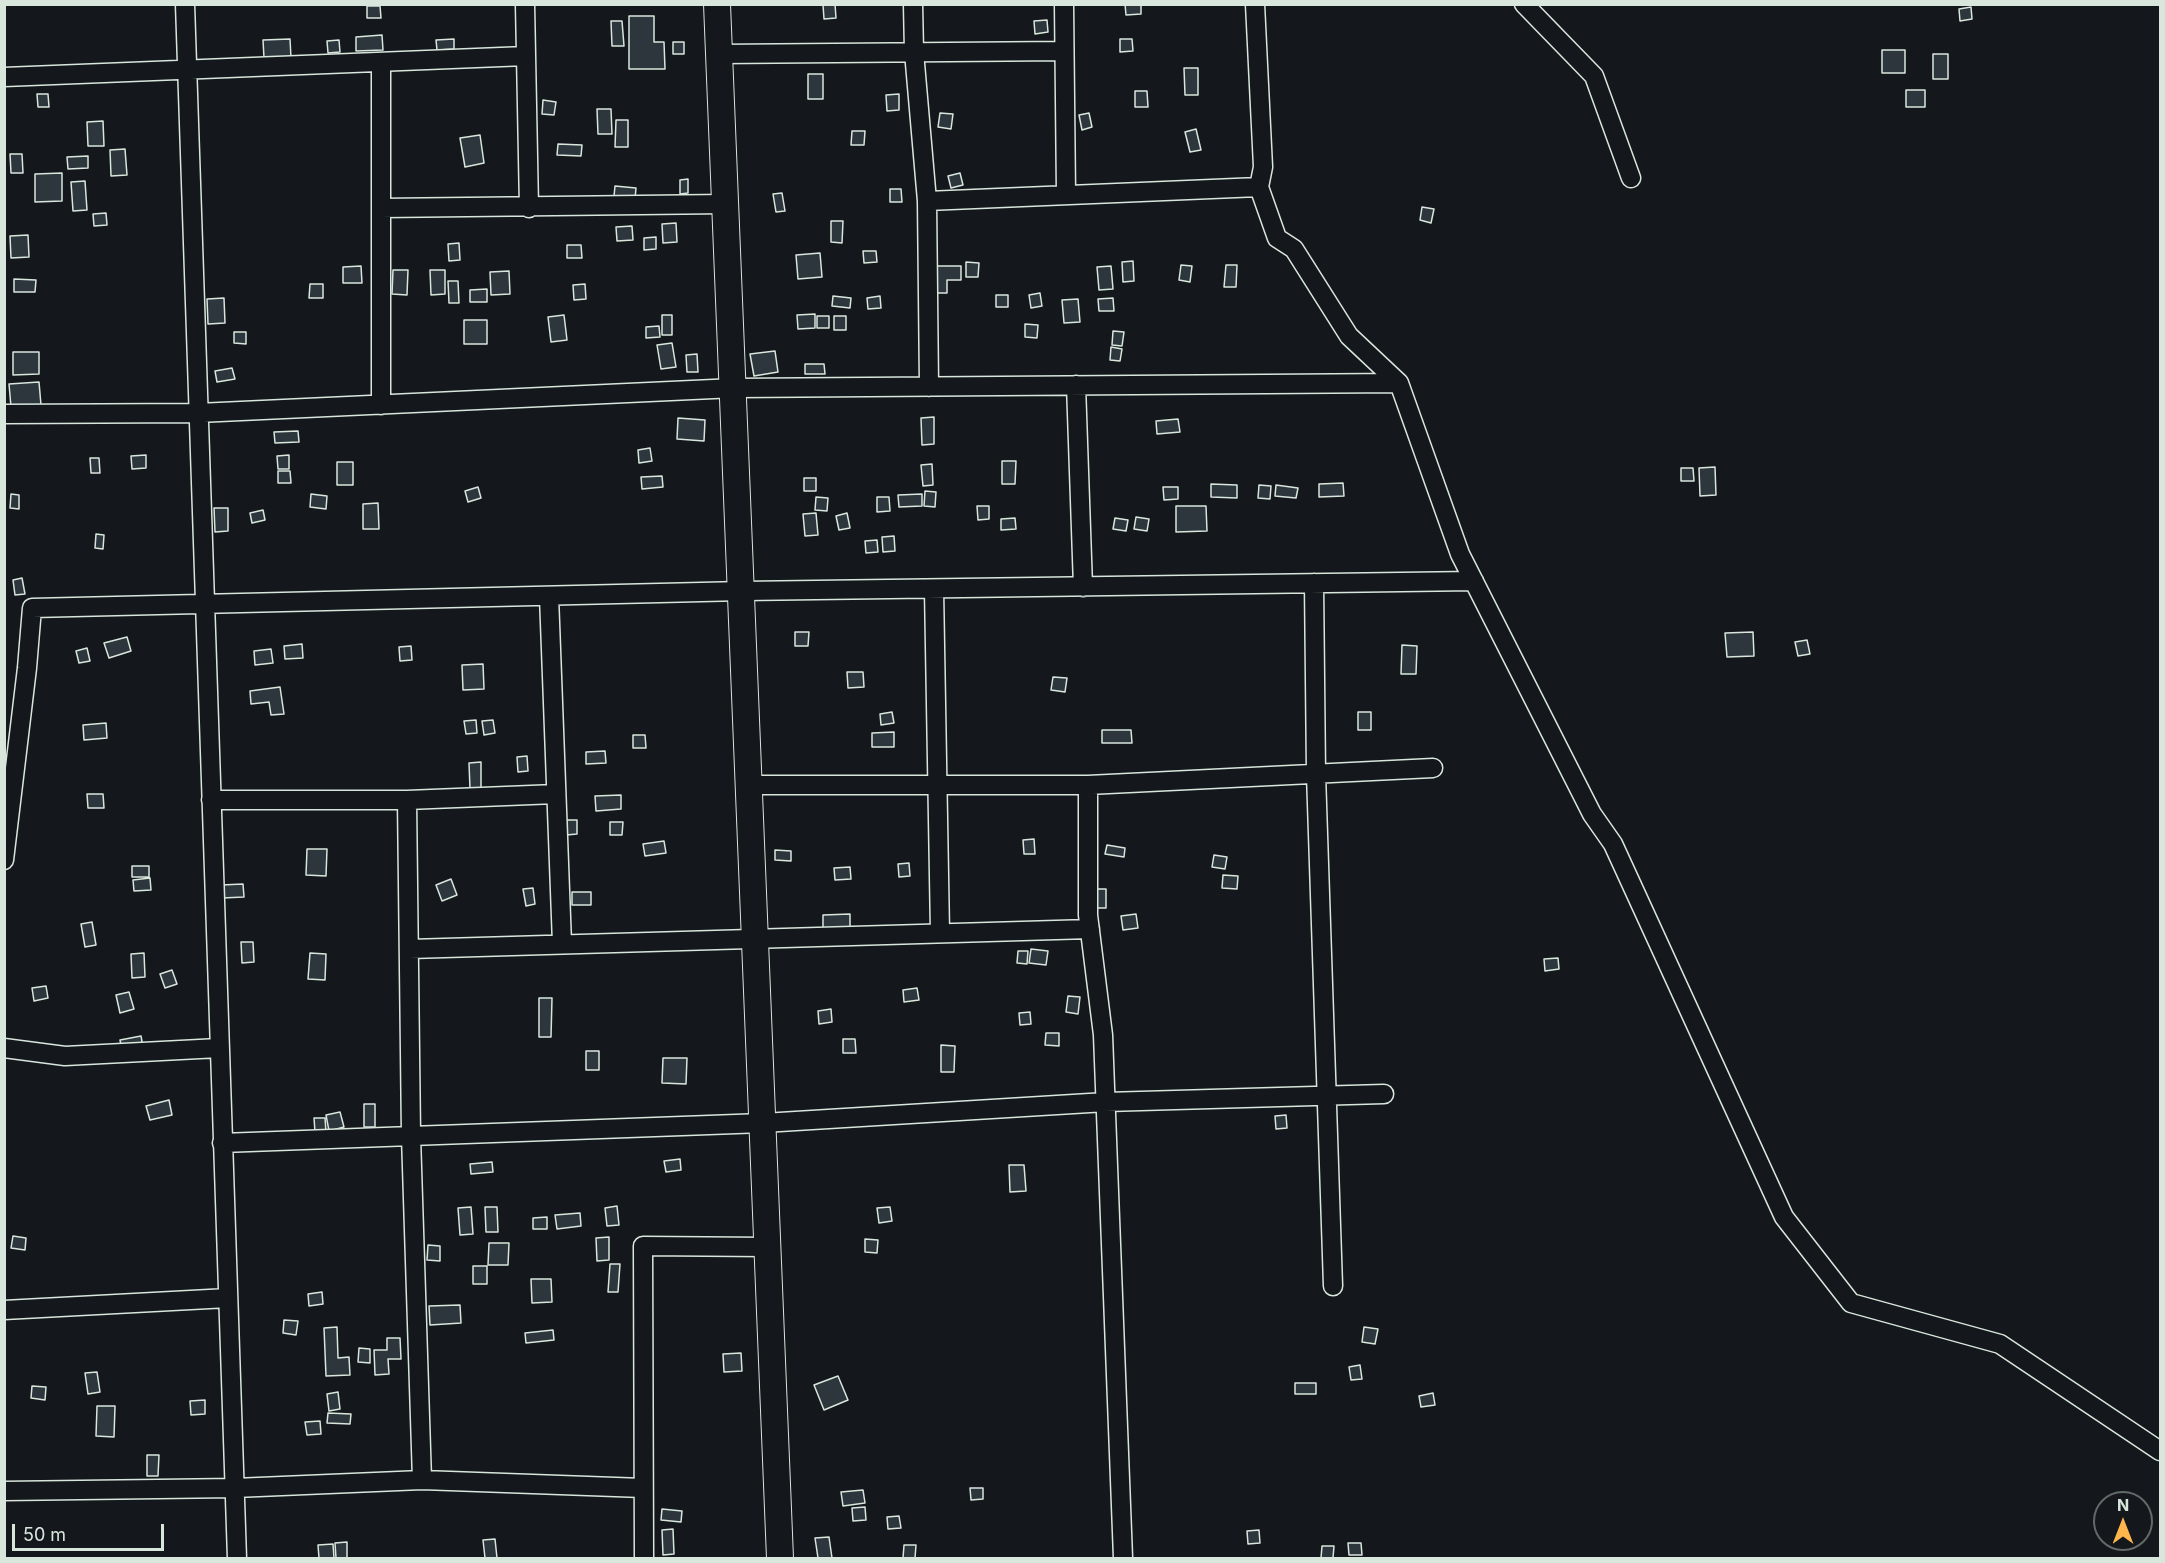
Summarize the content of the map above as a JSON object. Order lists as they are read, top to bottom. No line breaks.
{"scale_bar":"50 m","north":"top"}
